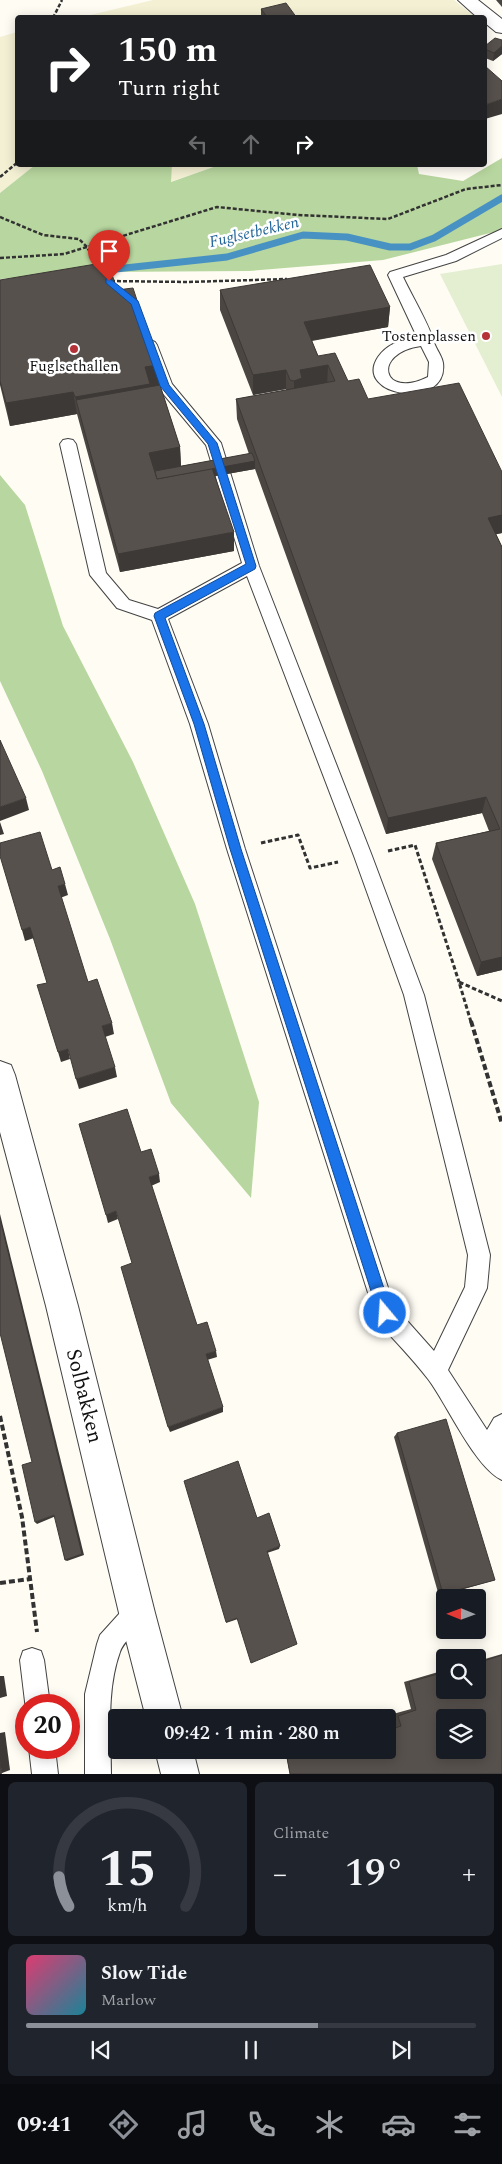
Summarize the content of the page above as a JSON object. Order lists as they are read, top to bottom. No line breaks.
{"streets":{"street":["Solbakken"]},"water":["Fuglsetbekken"],"places":["Tostenplassen","Fuglsethallen"],"north":"left","page":{"turn":["150 m","Turn right"],"limit":"20","trip":"09:42 · 1 min · 280 m","tile":"Climate","heat":["−","19°","+"],"song":["Slow Tide","Marlow"],"tabs":"09:41","gauge":["15","km/h"]}}
